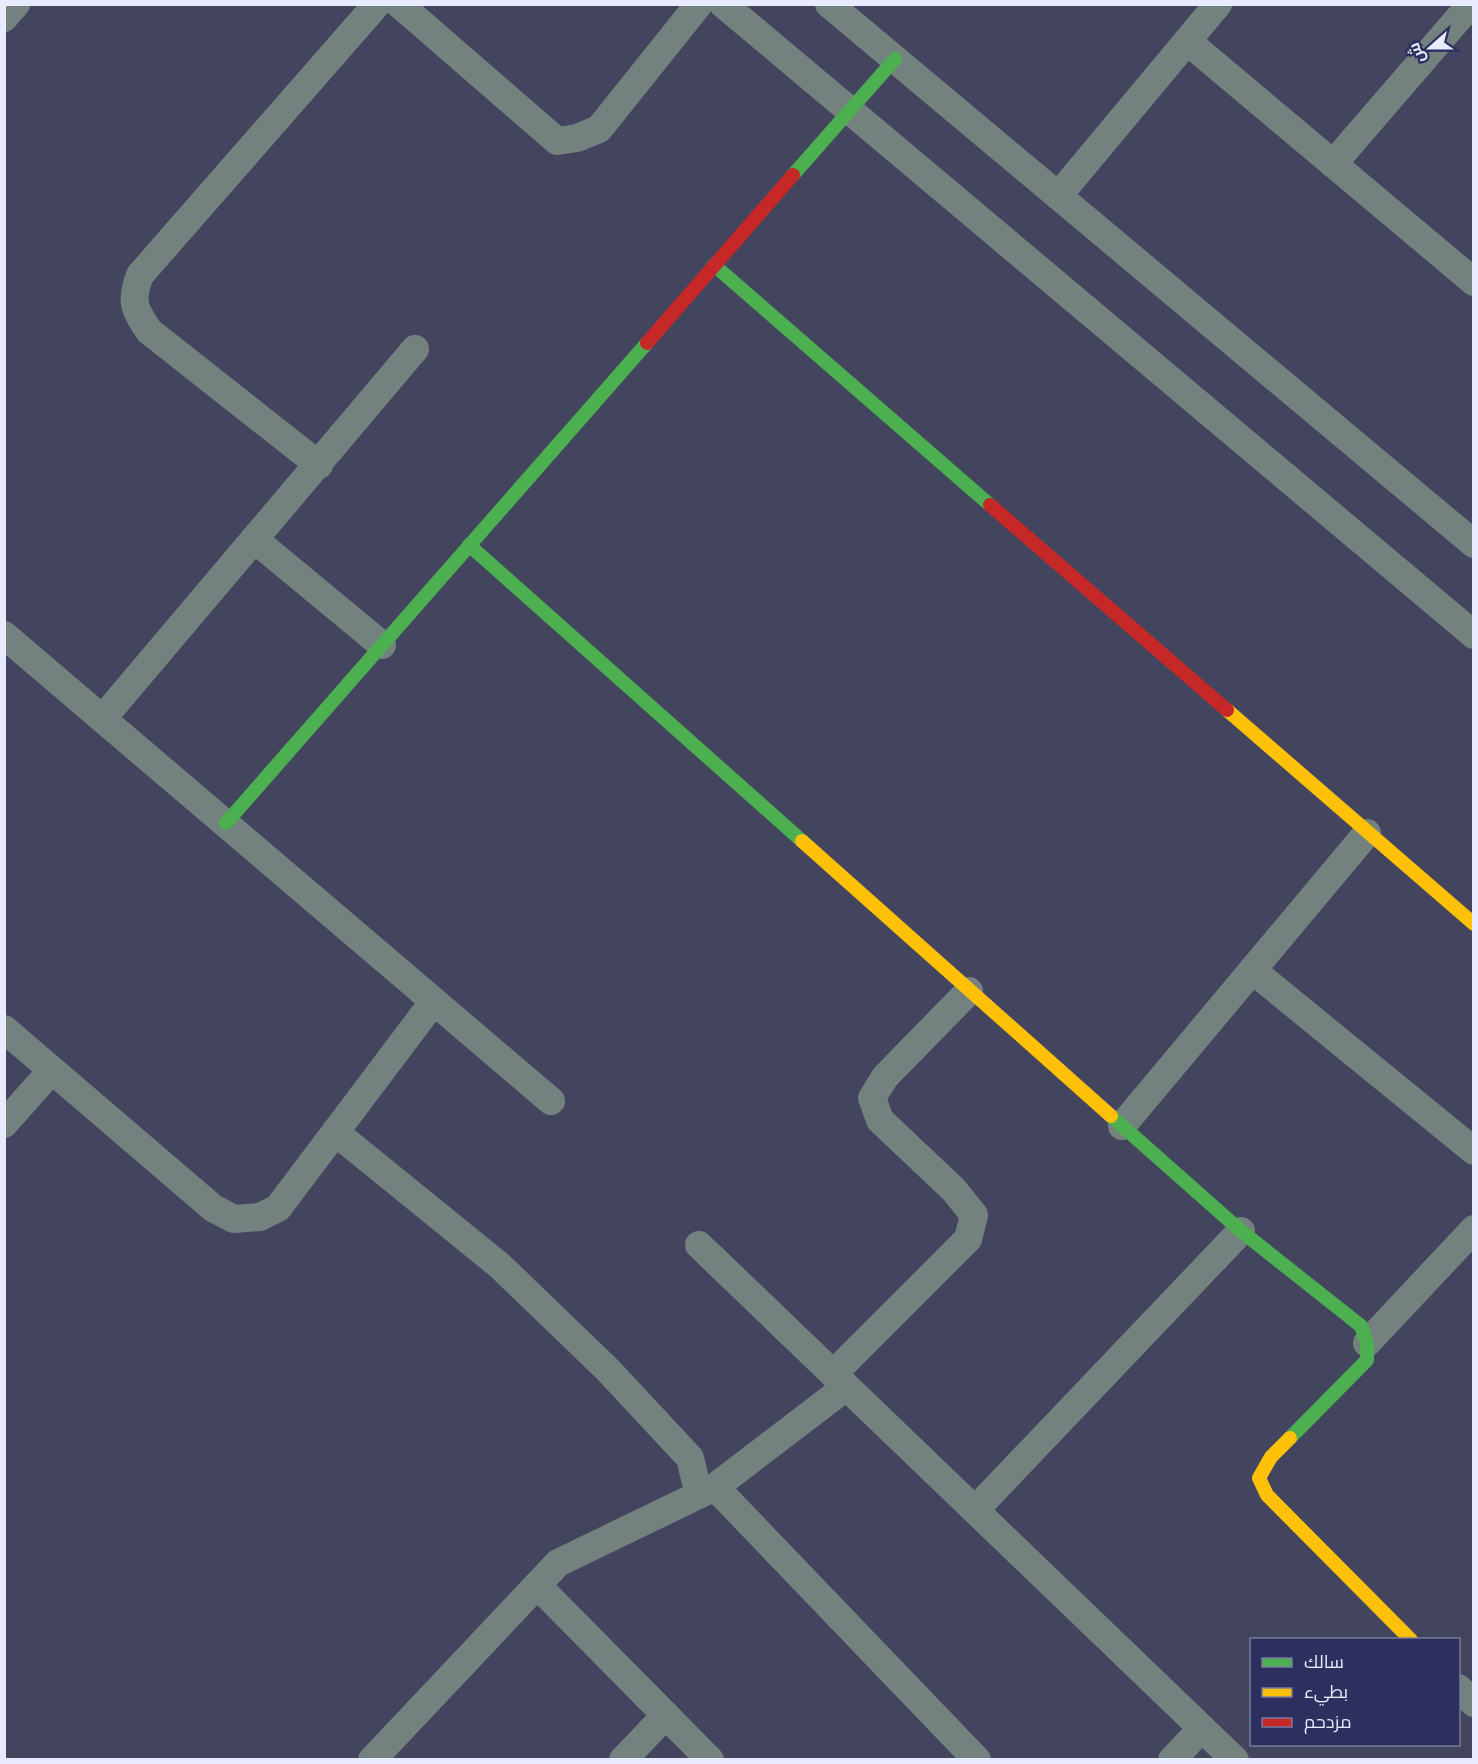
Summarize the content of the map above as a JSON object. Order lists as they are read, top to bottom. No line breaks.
{"legend":["سالك","بطيء","مزدحم"],"north":"left"}
